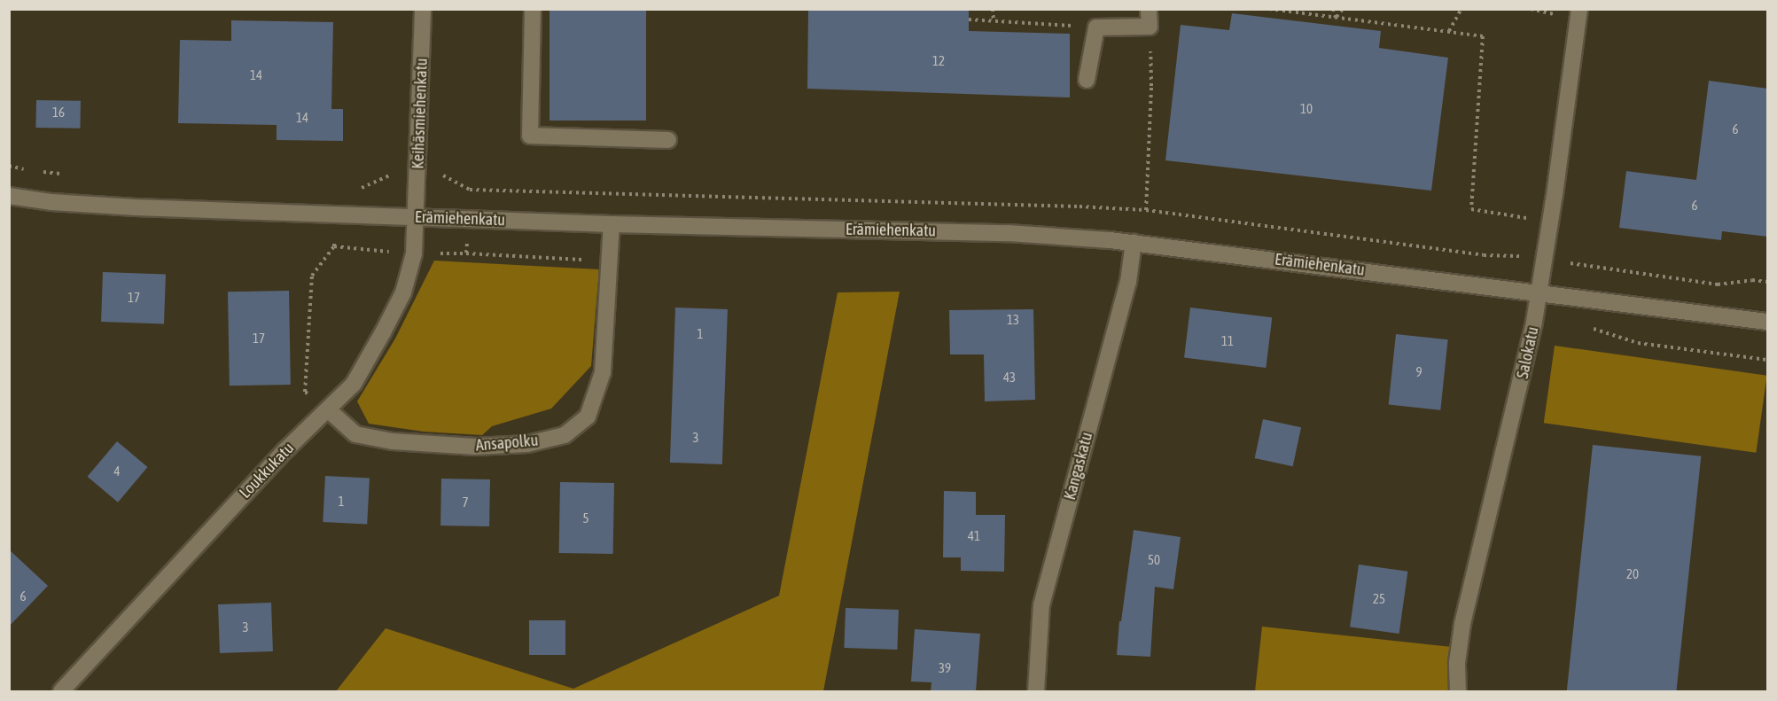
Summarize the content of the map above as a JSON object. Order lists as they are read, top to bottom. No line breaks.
{"streets":{"street":["Keihäsmiehenkatu","Erämiehenkatu","Salokatu","Ansapolku","Kangaskatu","Loukkukatu"]},"crossings":[["Keihäsmiehenkatu","Erämiehenkatu"],["Keihäsmiehenkatu","Loukkukatu"],["Erämiehenkatu","Salokatu"],["Erämiehenkatu","Ansapolku"],["Erämiehenkatu","Kangaskatu"],["Erämiehenkatu","Loukkukatu"],["Ansapolku","Loukkukatu"]],"house_numbers":["12","14","10","16","14","6","6","17","13","1","17","11","9","43","3","4","1","7","5","41","50","20","6","25","3","39"]}
